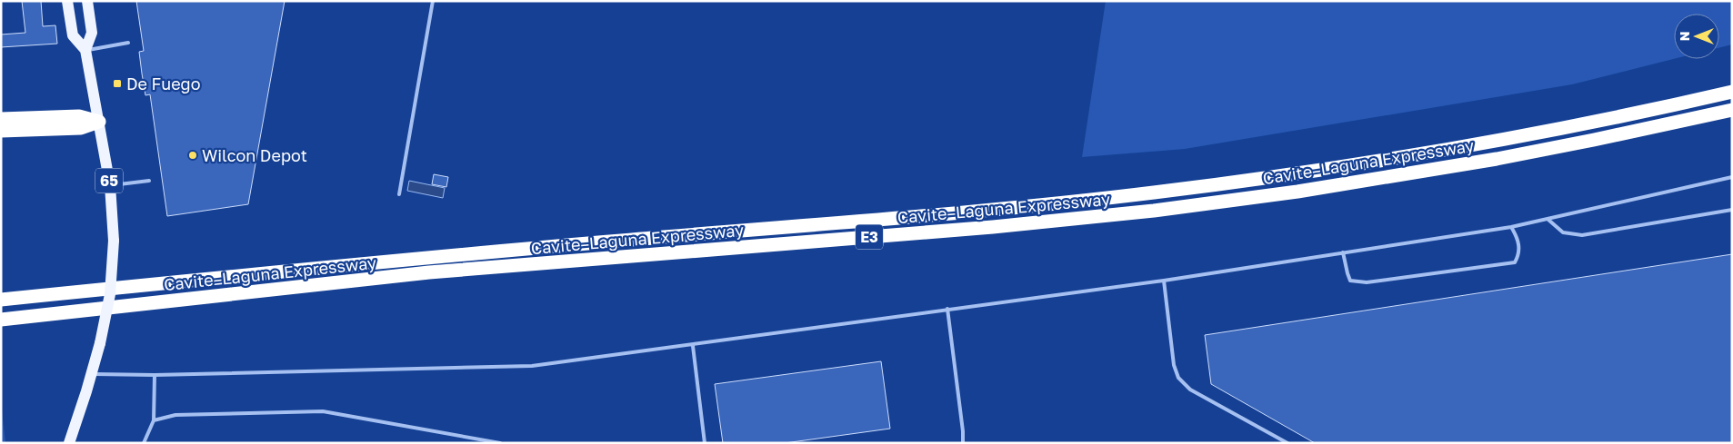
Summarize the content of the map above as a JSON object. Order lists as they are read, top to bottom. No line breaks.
{"streets":{"highway":["Cavite–Laguna Expressway","E3"],"main road":["65"]},"places":{"transit":["De Fuego"],"other":["Wilcon Depot"]},"north":"left"}
